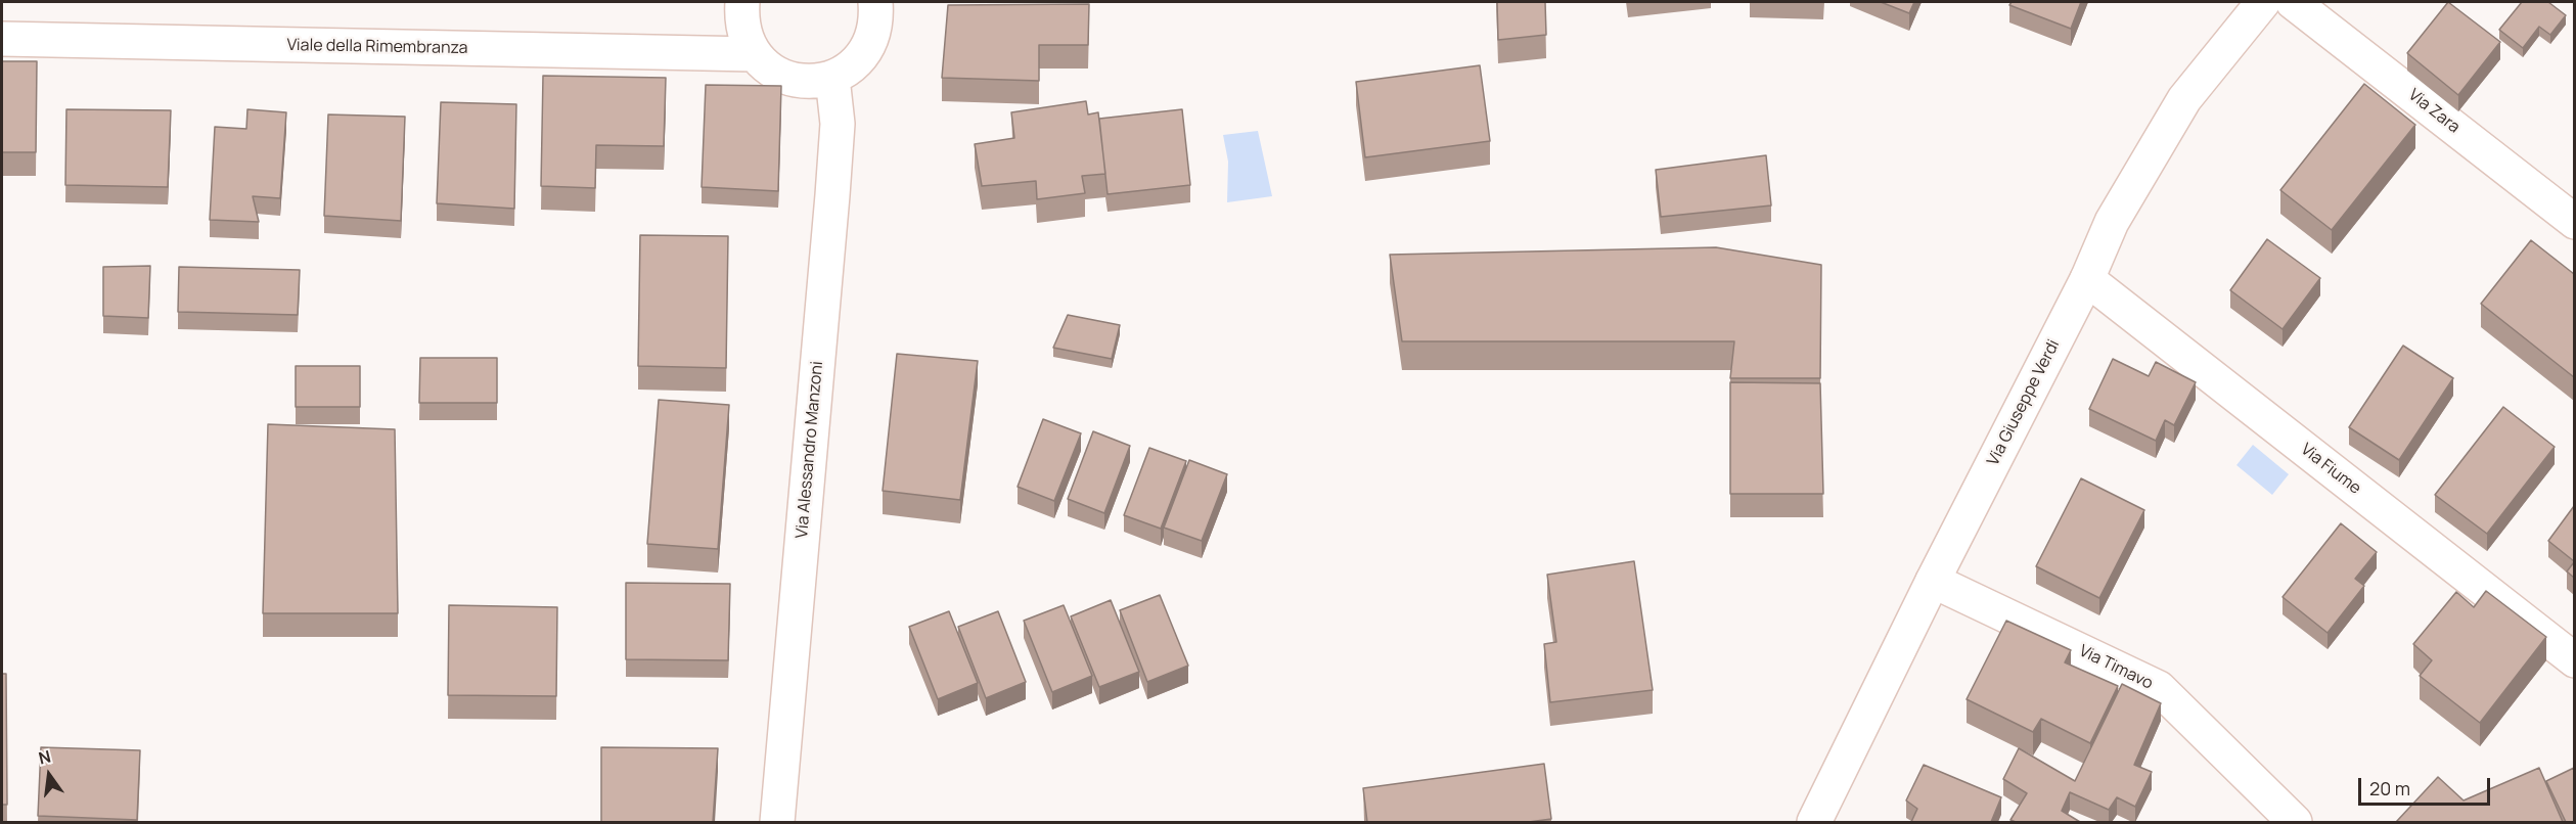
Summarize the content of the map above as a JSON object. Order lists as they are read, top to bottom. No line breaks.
{"streets":{"street":["Viale della Rimembranza","Via Zara","Via Giuseppe Verdi","Via Alessandro Manzoni","Via Fiume","Via Timavo"]},"crossings":[["Via Giuseppe Verdi","Via Fiume"],["Via Giuseppe Verdi","Via Timavo"]],"scale_bar":"20 m","north":"top"}
